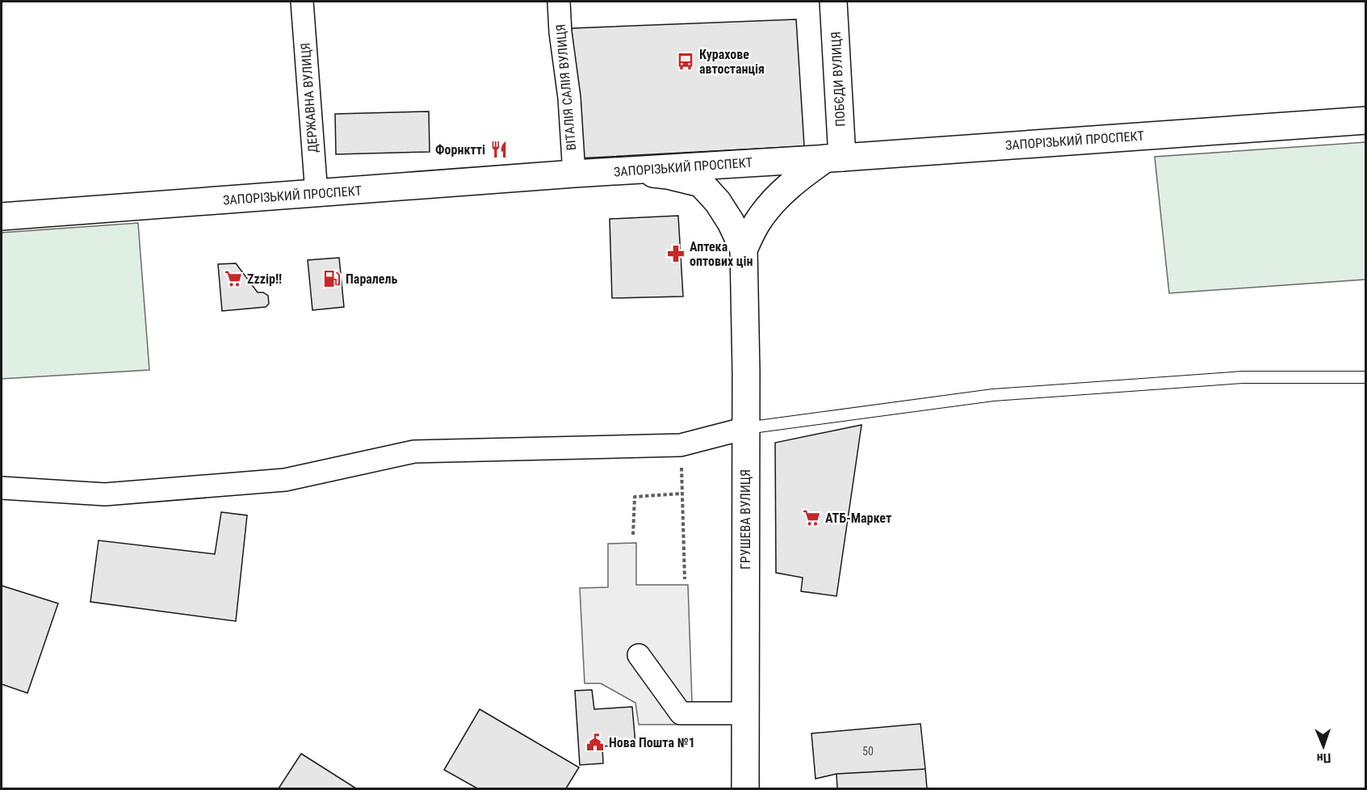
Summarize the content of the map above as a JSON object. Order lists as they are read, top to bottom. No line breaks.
{"streets":{"main road":["ПОБЄДИ ВУЛИЦЯ","ЗАПОРІЗЬКИЙ ПРОСПЕКТ","ГРУШЕВА ВУЛИЦЯ"],"street":["ВІТАЛІЯ САЛІЯ ВУЛИЦЯ","ДЕРЖАВНА ВУЛИЦЯ"]},"crossings":[["ПОБЄДИ ВУЛИЦЯ","ЗАПОРІЗЬКИЙ ПРОСПЕКТ"],["ВІТАЛІЯ САЛІЯ ВУЛИЦЯ","ЗАПОРІЗЬКИЙ ПРОСПЕКТ"],["ДЕРЖАВНА ВУЛИЦЯ","ЗАПОРІЗЬКИЙ ПРОСПЕКТ"]],"places":{"bus stop":["Курахове автостанцiя"],"restaurant":["Форнктті"],"pharmacy":["Аптека оптових цін"],"supermarket":["Zzzip!!","АТБ-Маркет"],"fuel station":["Паралель"],"public building":["Нова Пошта №1"]},"house_numbers":["50"],"north":"bottom"}
